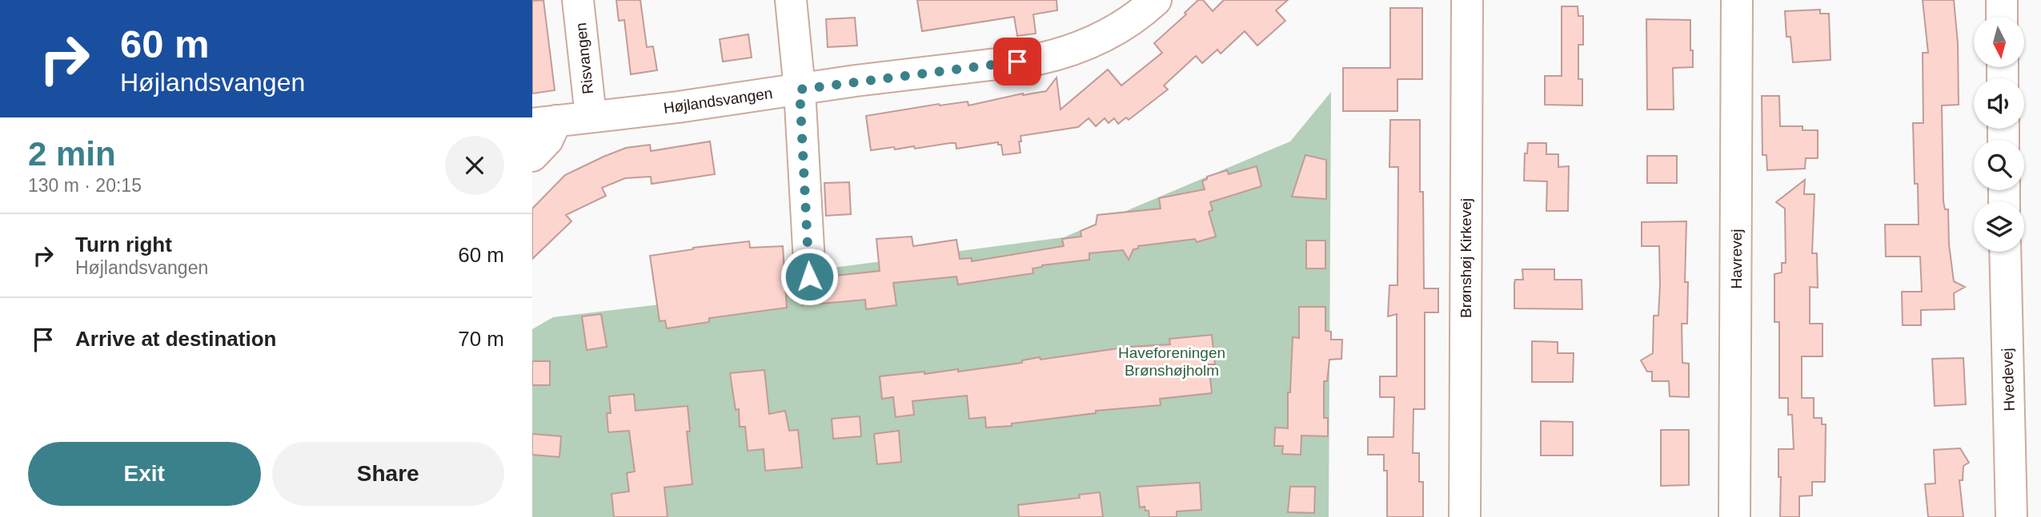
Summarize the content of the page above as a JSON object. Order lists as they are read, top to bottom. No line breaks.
{"streets":{"street":["Risvangen","Højlandsvangen","Brønshøj Kirkevej","Havrevej","Hvedevej"]},"crossings":[["Risvangen","Højlandsvangen"]],"parks":["Haveforeningen Brønshøjholm"],"north":"bottom","page":{"turn":["60 m","Højlandsvangen"],"heading":["2 min","130 m · 20:15"],"list":[{"name":"Turn right","note":"Højlandsvangen","value":"60 m"},{"name":"Arrive at destination","value":"70 m"}],"buttons":["Exit","Share"]}}
